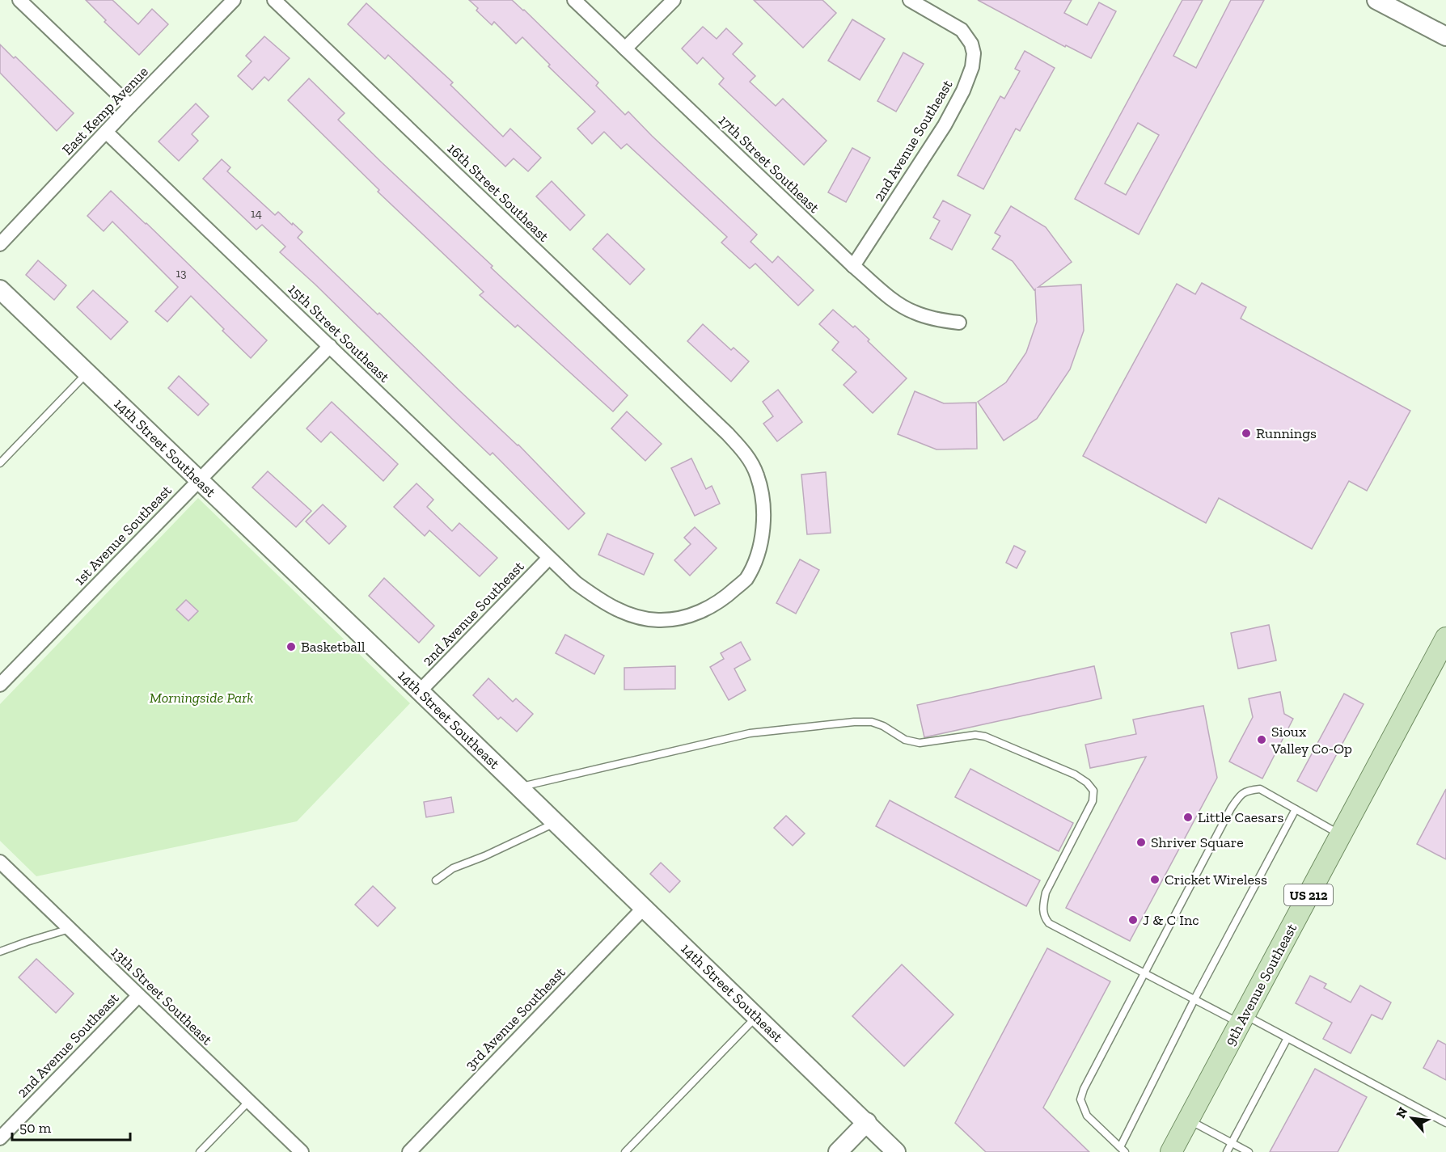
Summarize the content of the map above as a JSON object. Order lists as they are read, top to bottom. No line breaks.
{"streets":{"main road":["US 212","9th Avenue Southeast"],"street":["East Kemp Avenue","2nd Avenue Southeast","17th Street Southeast","16th Street Southeast","15th Street Southeast","14th Street Southeast","1st Avenue Southeast","13th Street Southeast","3rd Avenue Southeast"]},"crossings":[["East Kemp Avenue","15th Street Southeast"],["2nd Avenue Southeast","17th Street Southeast"],["2nd Avenue Southeast","15th Street Southeast"],["2nd Avenue Southeast","14th Street Southeast"],["2nd Avenue Southeast","13th Street Southeast"],["16th Street Southeast","15th Street Southeast"],["15th Street Southeast","1st Avenue Southeast"],["14th Street Southeast","1st Avenue Southeast"],["14th Street Southeast","3rd Avenue Southeast"]],"parks":["Morningside Park"],"places":["Runnings","Basketball","Sioux Valley Co-Op","Little Caesars","Shriver Square","Cricket Wireless","J & C Inc"],"house_numbers":["14","13"],"scale_bar":"50 m","north":"top left"}
